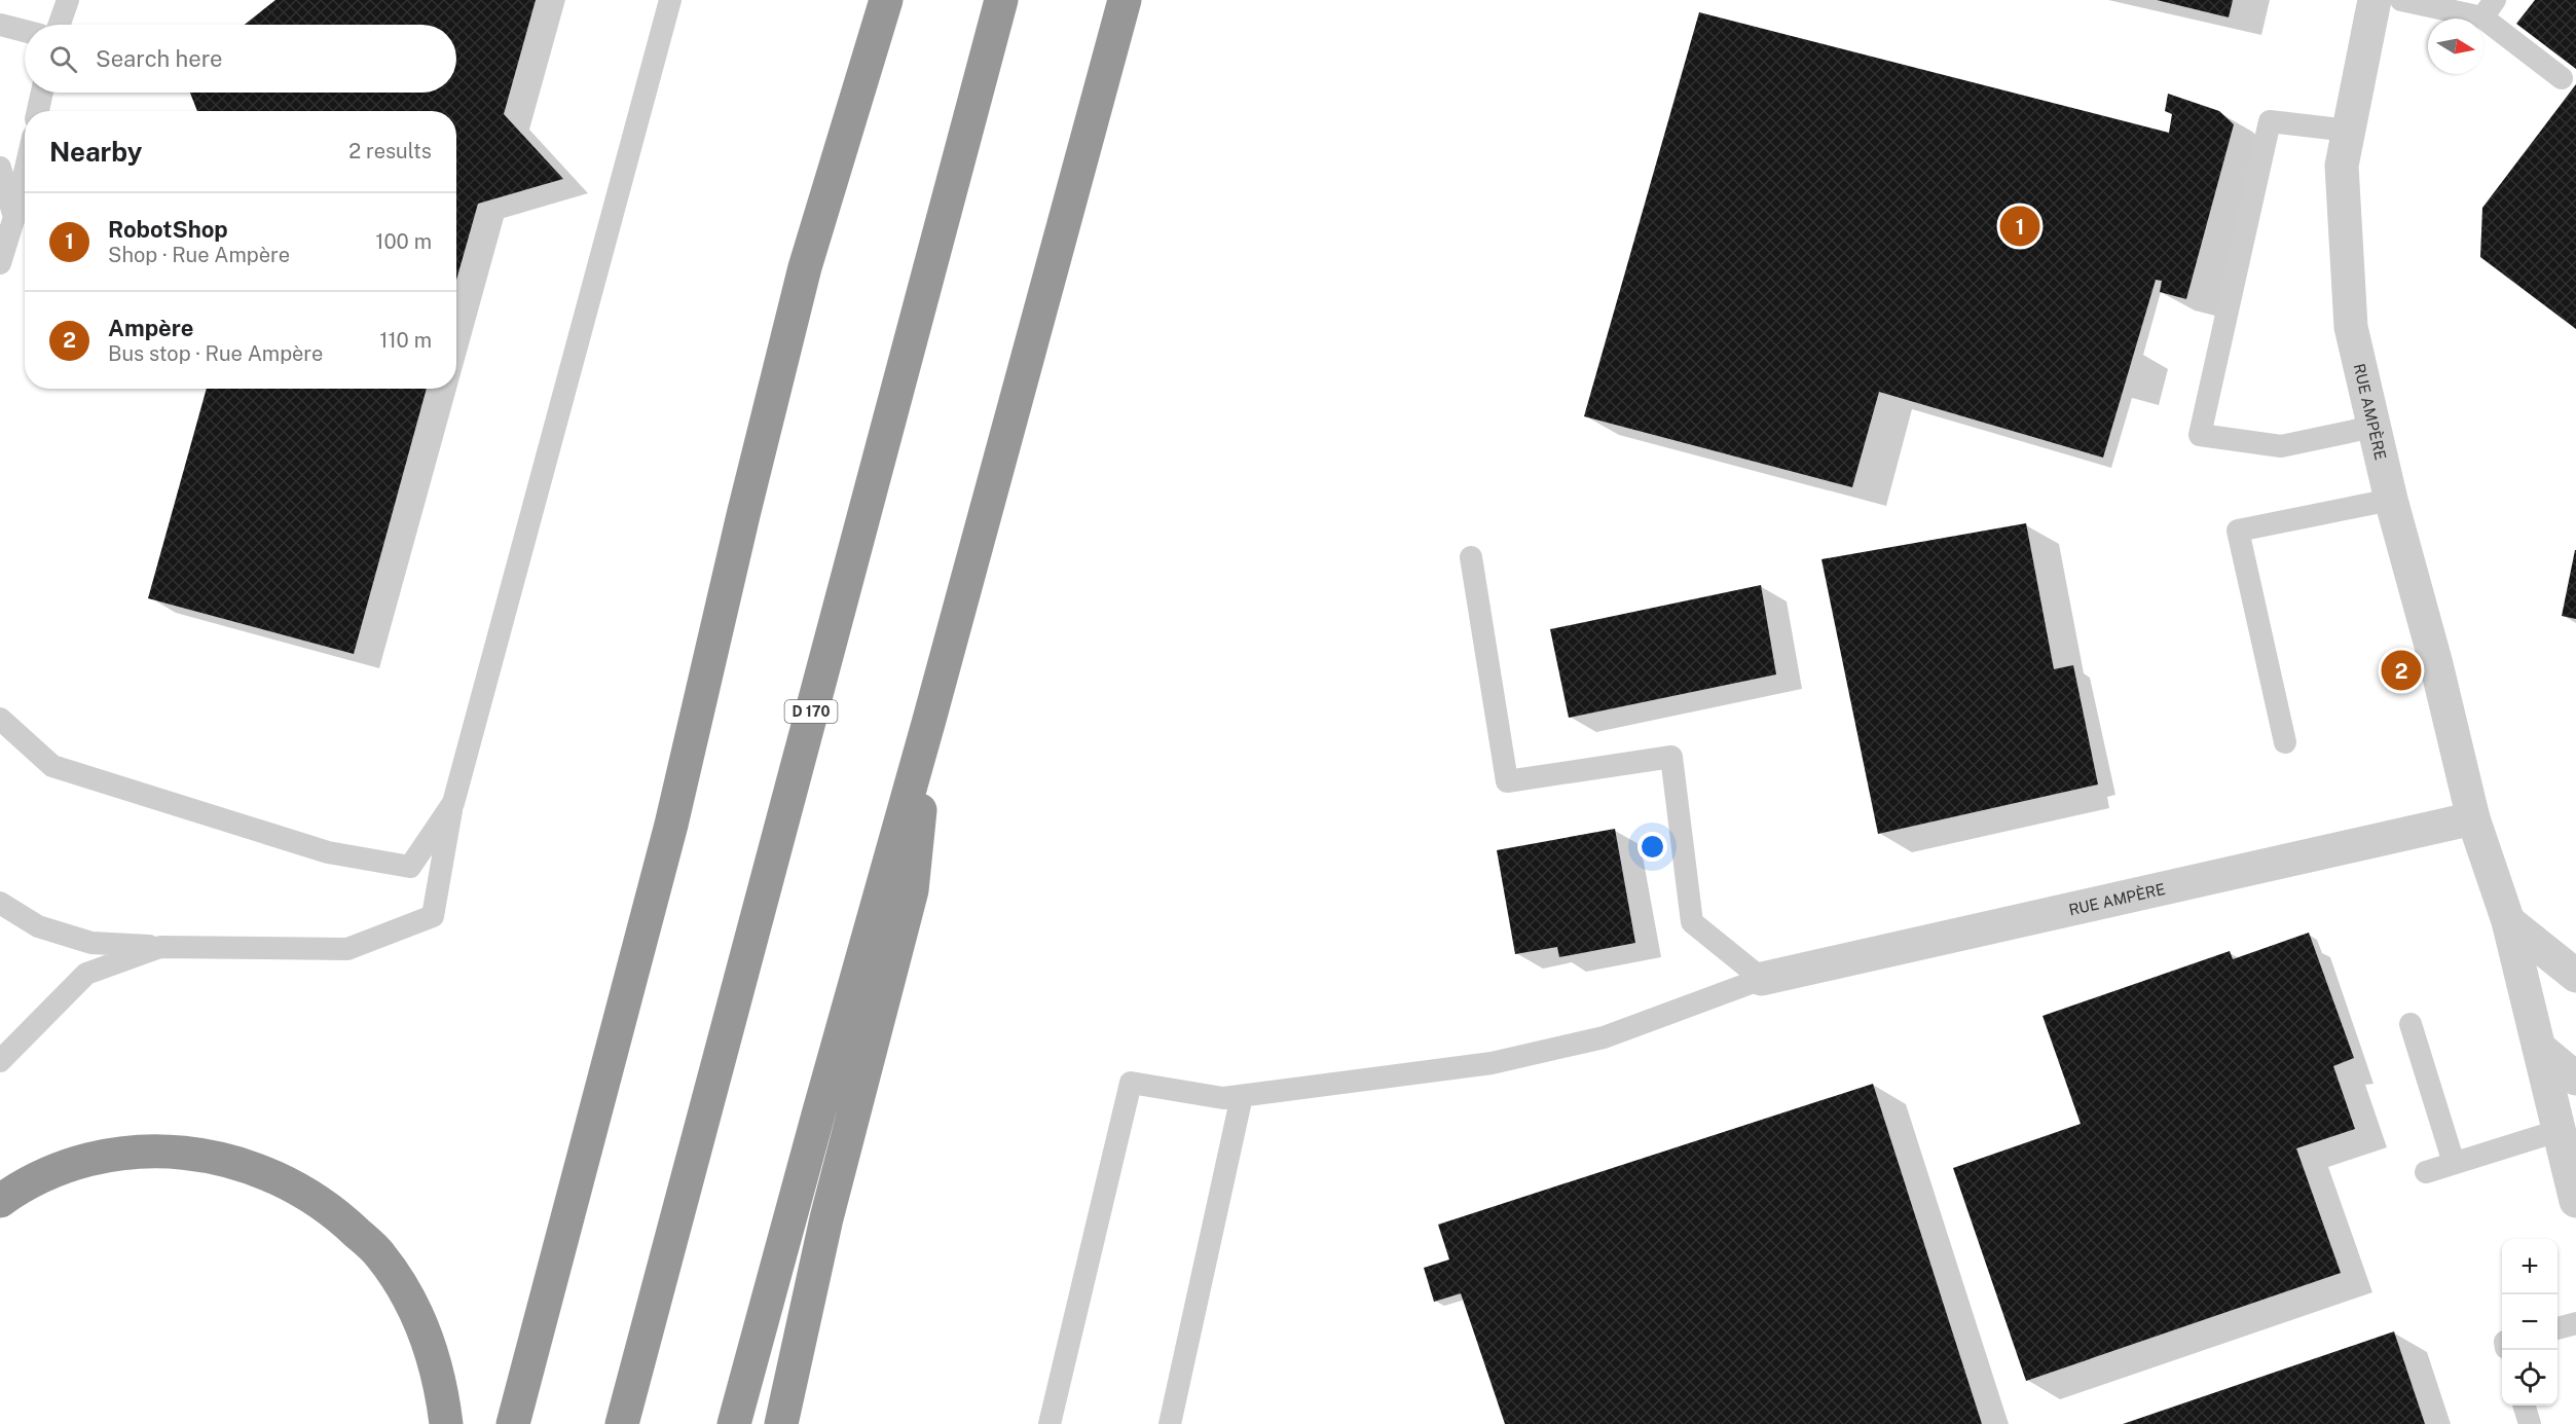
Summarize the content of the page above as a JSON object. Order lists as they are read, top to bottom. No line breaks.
{"streets":{"highway":["D 170"],"street":["RUE AMPÈRE"]},"north":"right","page":{"search":"Search here","heading":["Nearby","2 results"],"list":[{"mark":"1","name":"RobotShop","note":"Shop · Rue Ampère","value":"100 m"},{"mark":"2","name":"Ampère","note":"Bus stop · Rue Ampère","value":"110 m"}],"pins":["1","2"],"map_buttons":["+","−"]}}
